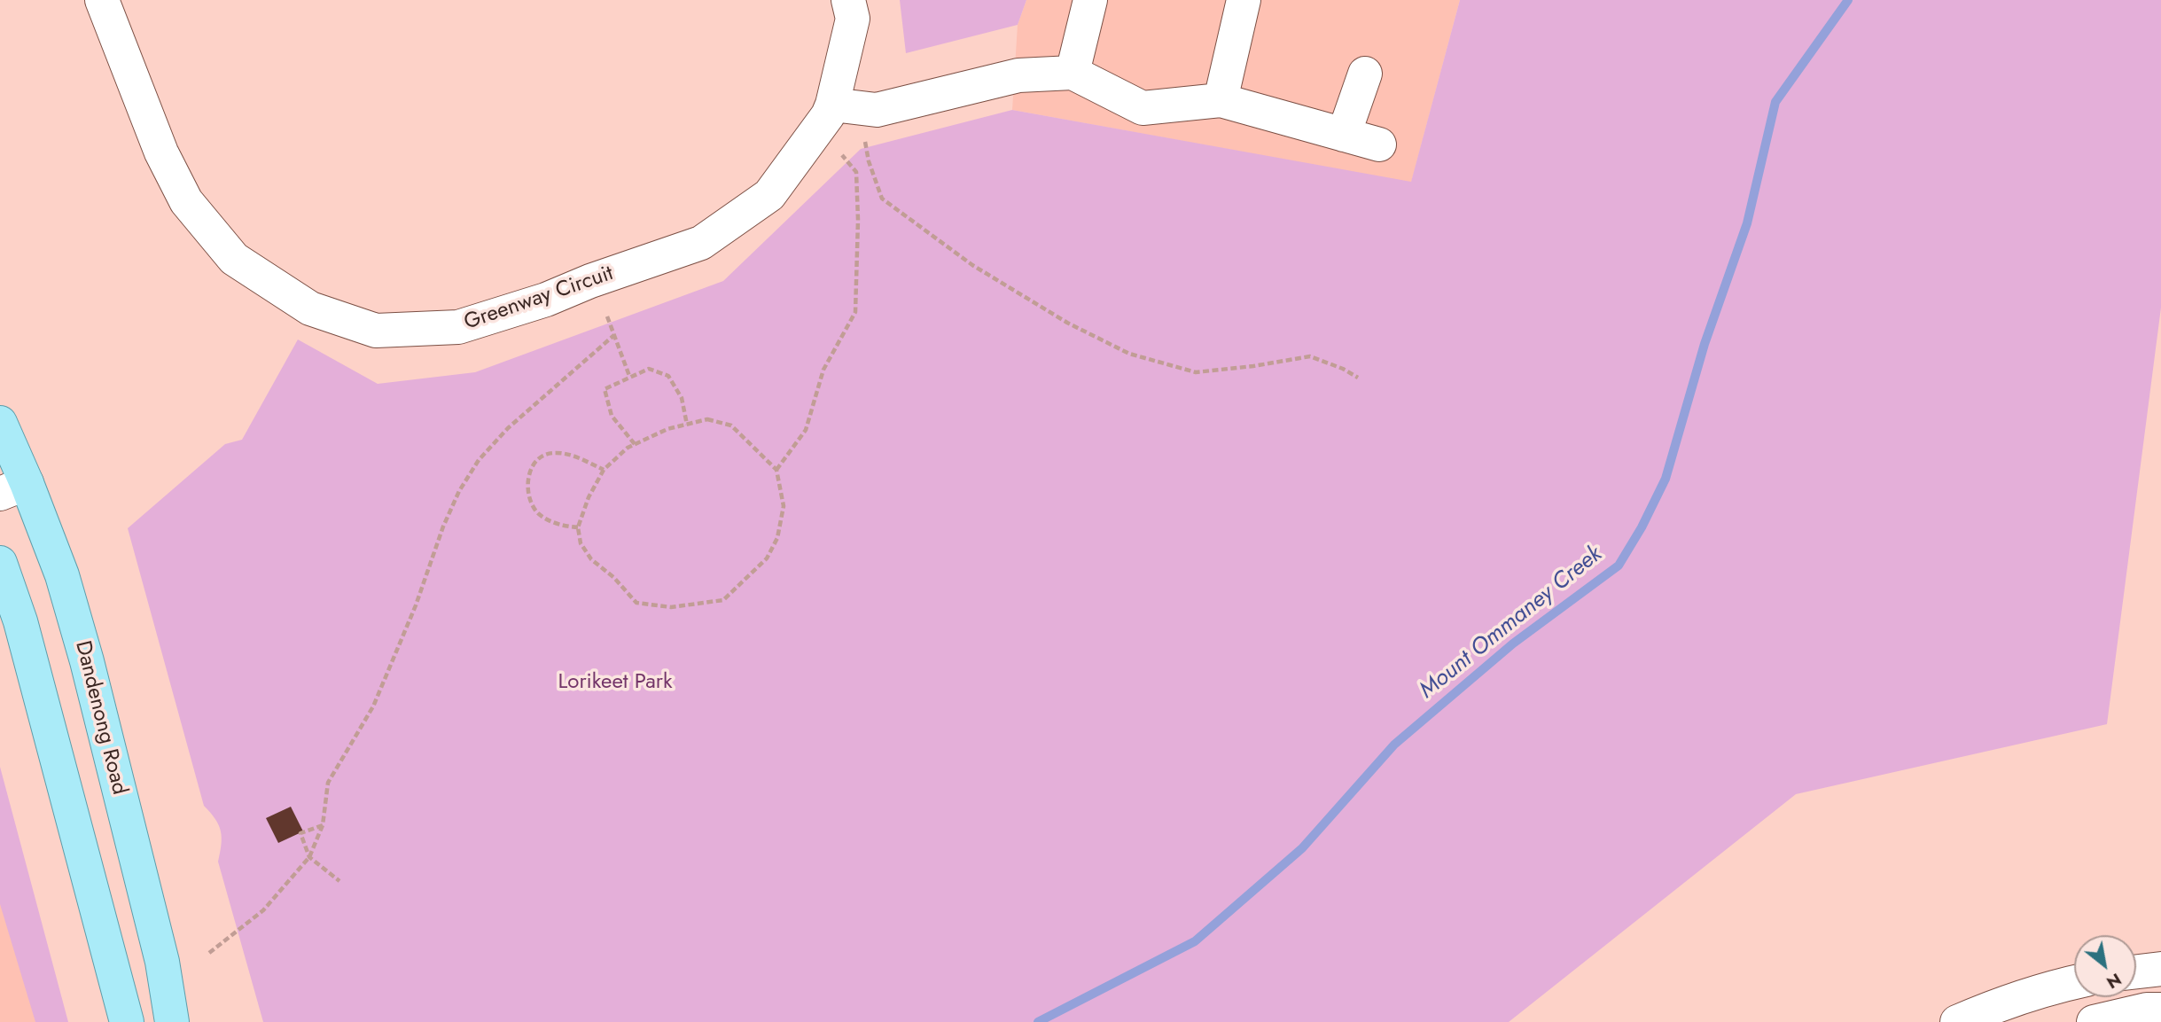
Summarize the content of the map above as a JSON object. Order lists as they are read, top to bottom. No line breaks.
{"streets":{"main road":["Dandenong Road"],"street":["Greenway Circuit"]},"water":["Mount Ommaney Creek"],"parks":["Lorikeet Park"],"north":"bottom right"}
